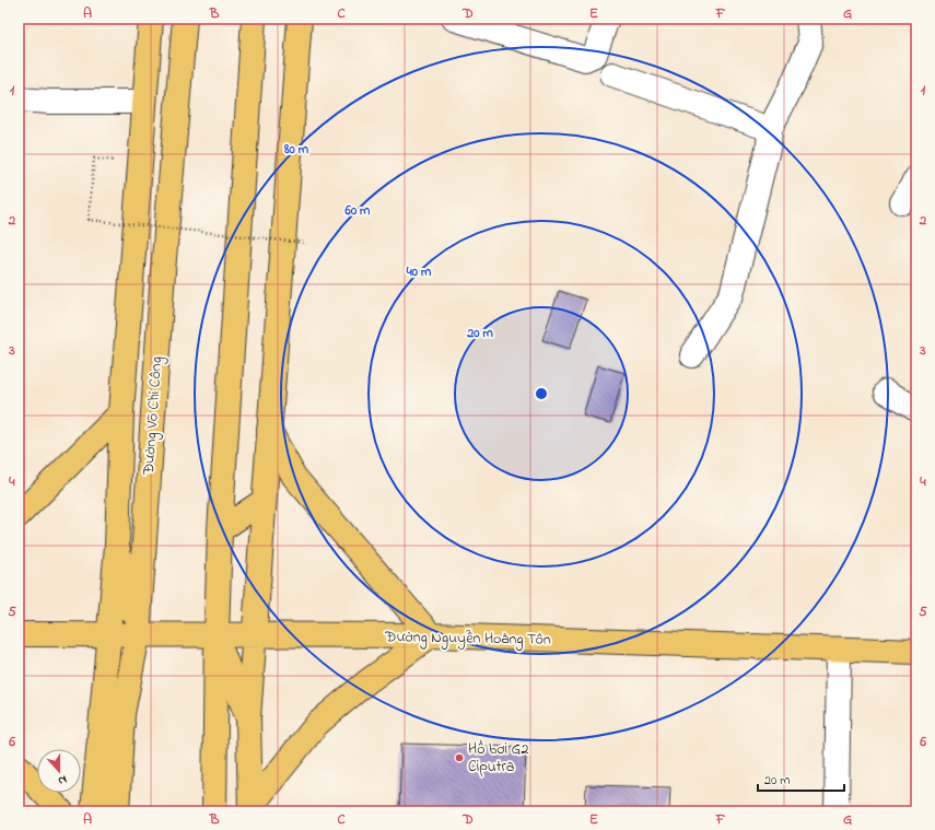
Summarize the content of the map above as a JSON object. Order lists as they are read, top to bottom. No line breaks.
{"streets":{"main road":["Đường Võ Chí Công","Đường Nguyễn Hoàng Tôn"]},"crossings":[["Đường Võ Chí Công","Đường Nguyễn Hoàng Tôn"]],"places":["Hồ bơi G2 Ciputra"],"scale_bar":"20 m","north":"bottom","grid":{"columns":["A","B","C","D","E","F","G"],"rows":["1","2","3","4","5","6"]},"rings":["80 m","60 m","40 m","20 m"]}
